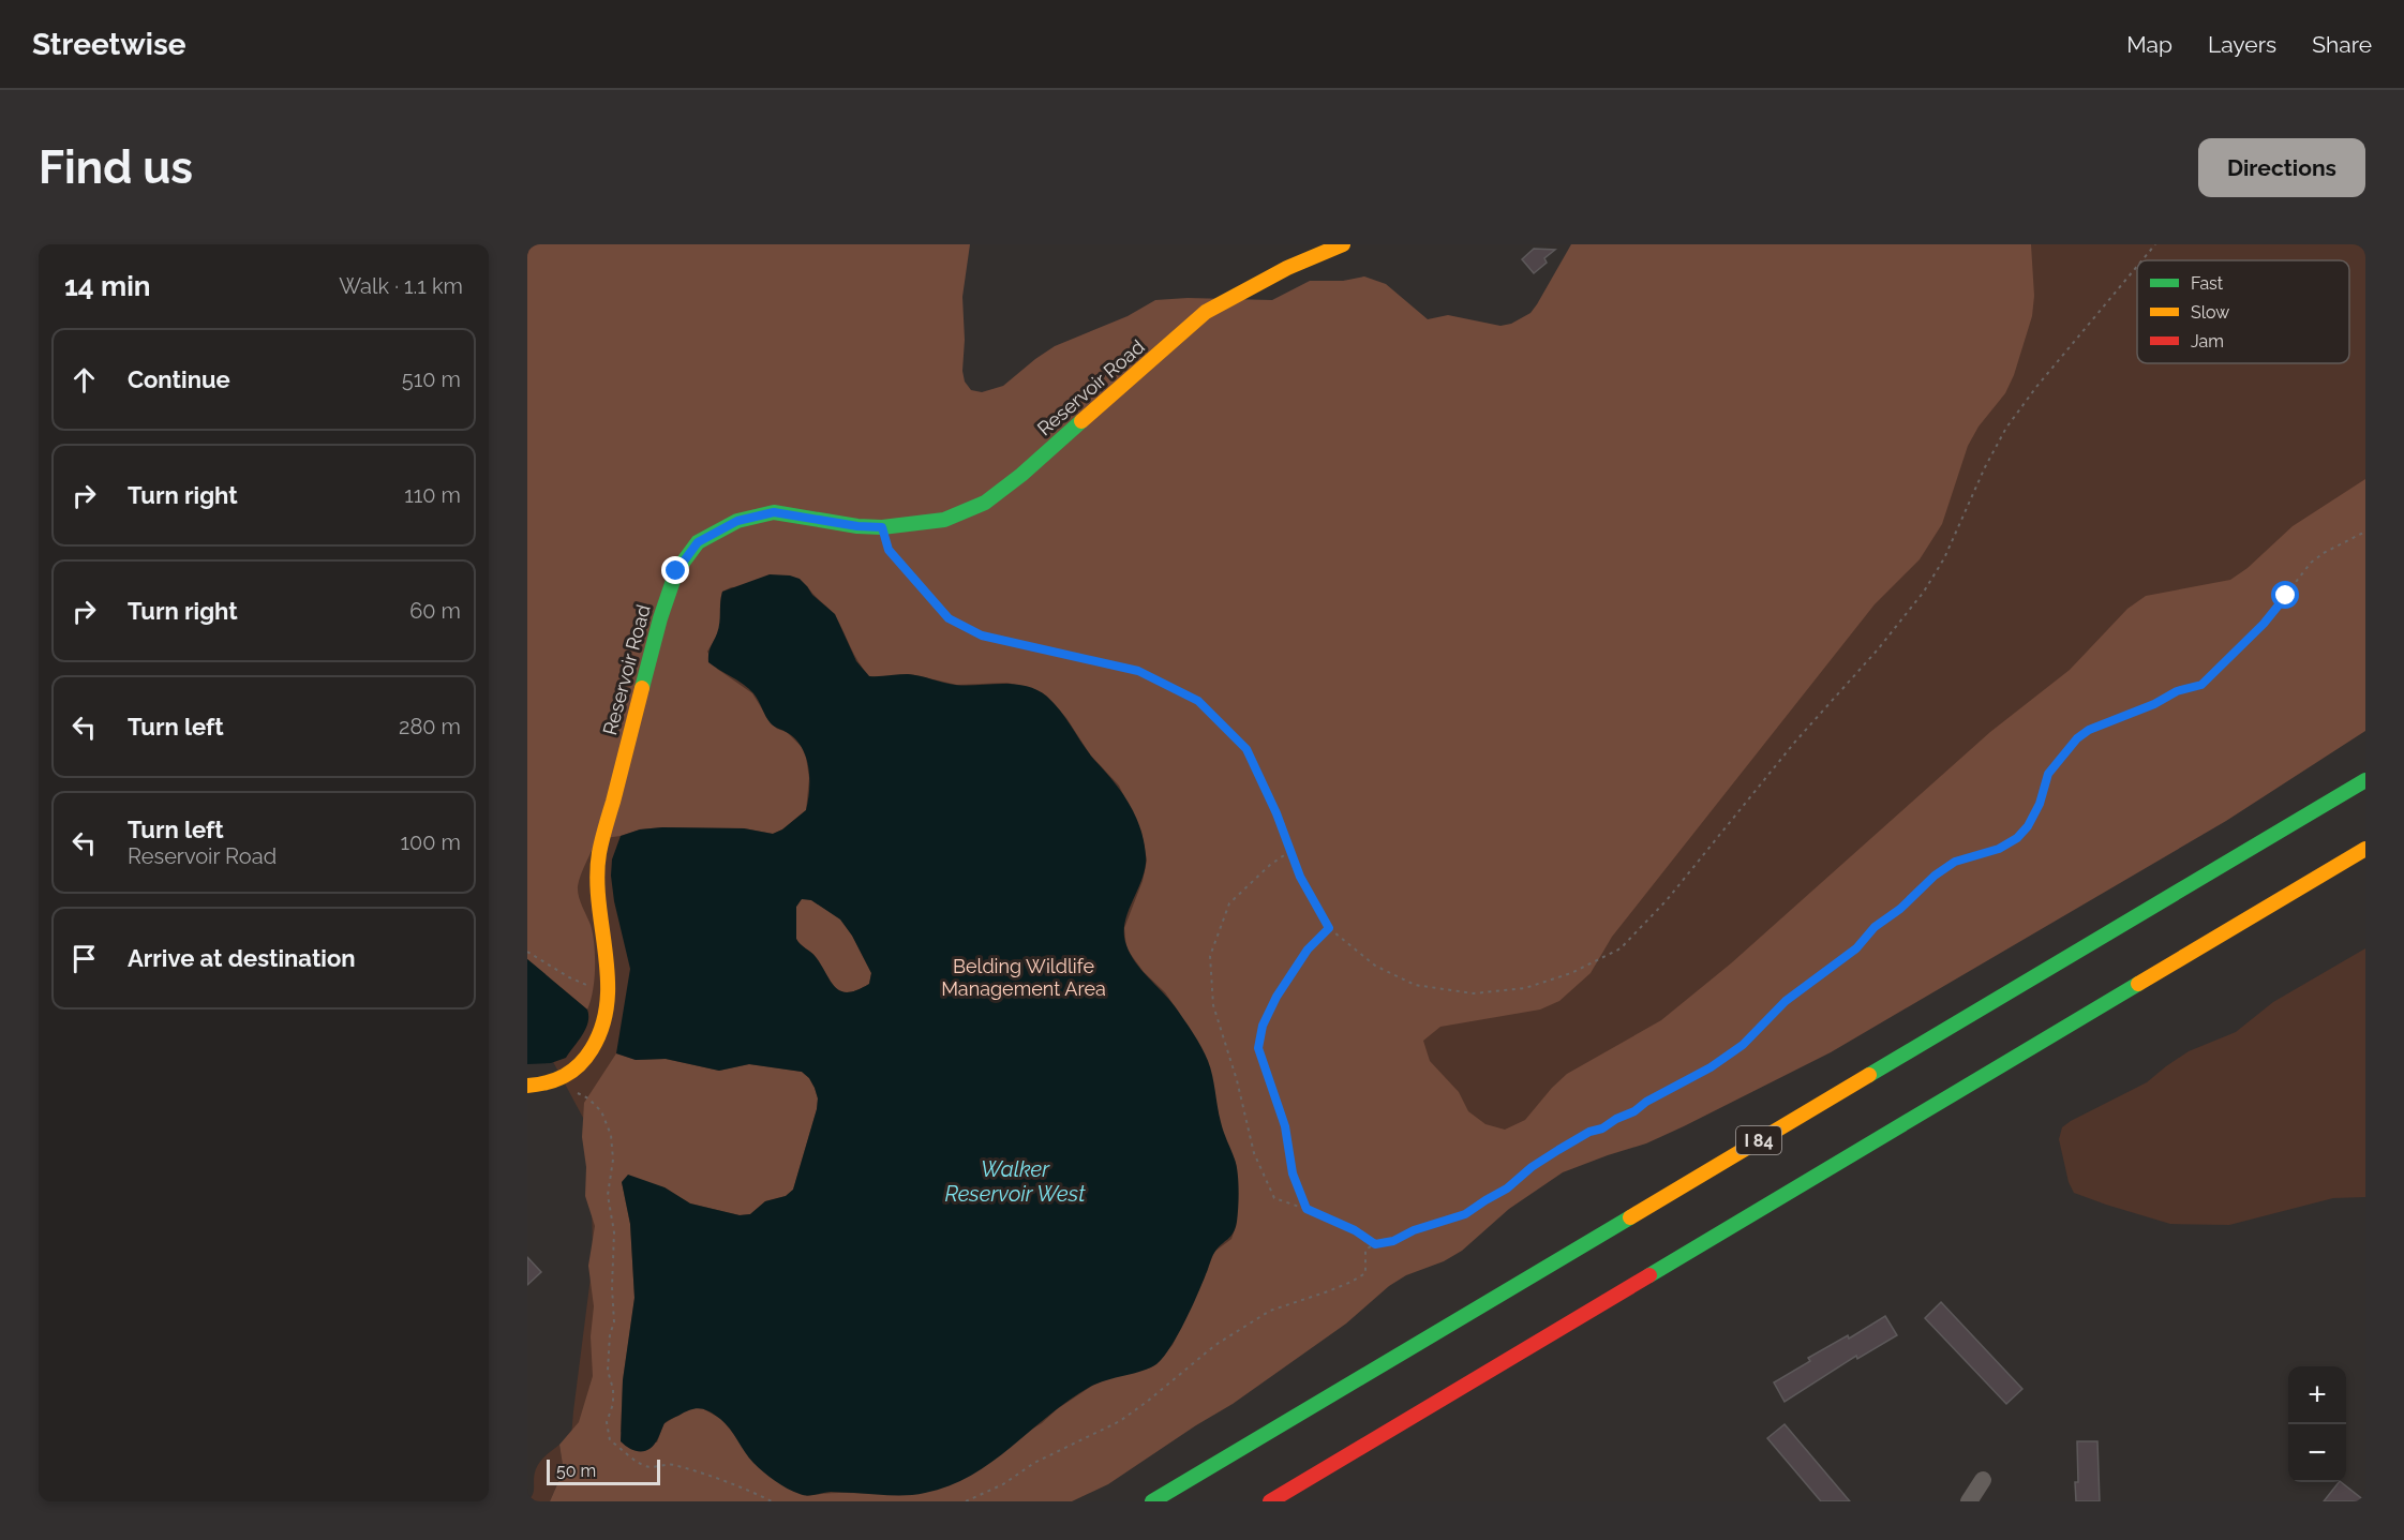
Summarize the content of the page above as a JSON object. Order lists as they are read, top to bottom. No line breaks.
{"streets":{"main road":["Reservoir Road","I 84"]},"water":["Walker Reservoir West"],"parks":["Belding Wildlife Management Area"],"legend":["Fast","Slow","Jam"],"scale_bar":"50 m","page":{"header":"Streetwise","nav":["Map","Layers","Share"],"buttons":"Directions","title":"Find us","heading":["14 min","Walk · 1.1 km"],"list":[["Continue","510 m"],["Turn right","110 m"],["Turn right","60 m"],["Turn left","280 m"],["Turn left","Reservoir Road","100 m"],"Arrive at destination"],"map_buttons":["+","−"],"scale":"50 m"}}
